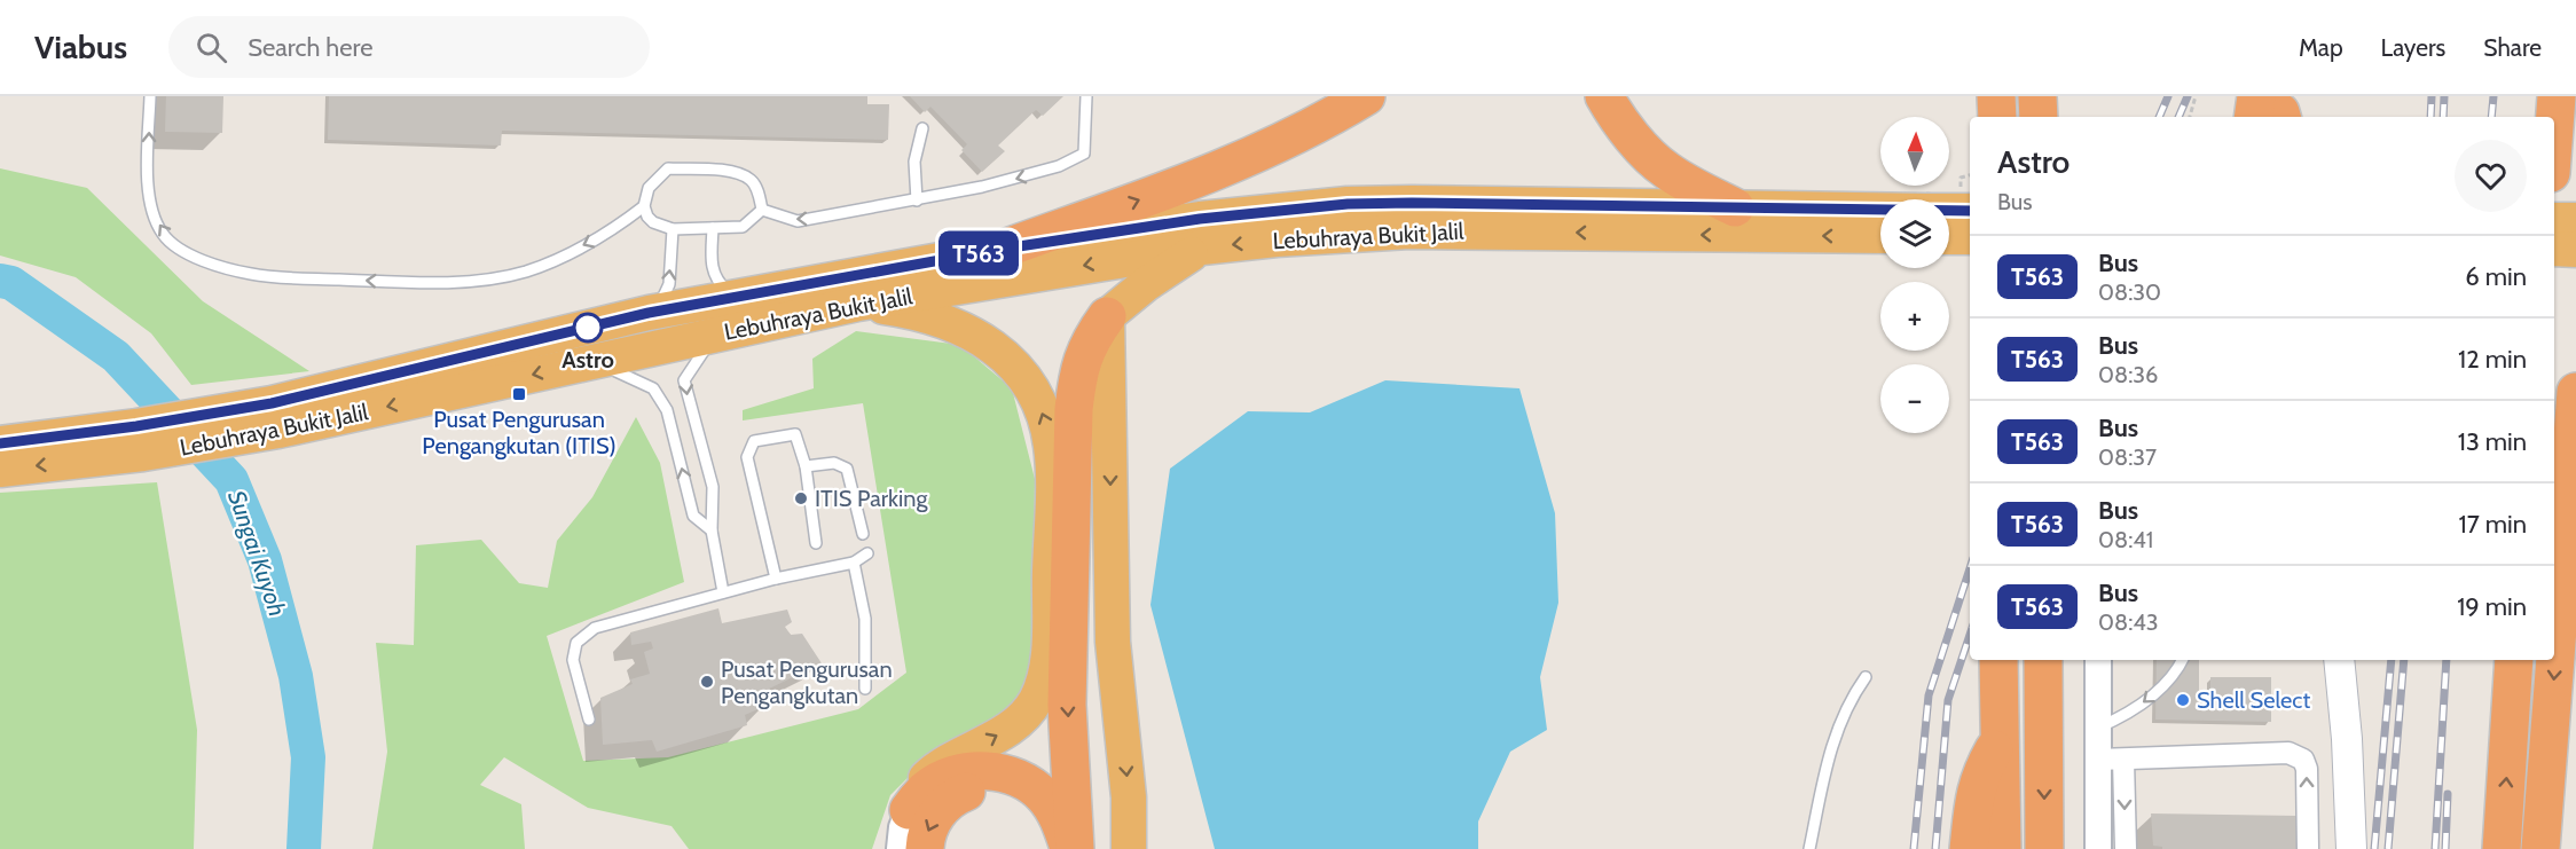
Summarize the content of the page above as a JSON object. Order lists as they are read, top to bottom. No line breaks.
{"streets":{"highway":["Lebuhraya Bukit Jalil"]},"water":["Sungai Kuyoh"],"places":{"other":["Astro","ITIS Parking","Pusat Pengurusan Pengangkutan","Shell Select"],"transit":["Pusat Pengurusan Pengangkutan (ITIS)"]},"lines":["bus line T563"],"north":"top","page":{"header":"Viabus","search":"Search here","nav":["Map","Layers","Share"],"on_map":"T563","map_buttons":["+","−"],"heading":["Astro","Bus"],"list":[{"mark":"T563","name":"Bus","note":"08:30","value":"6 min"},{"mark":"T563","name":"Bus","note":"08:36","value":"12 min"},{"mark":"T563","name":"Bus","note":"08:37","value":"13 min"},{"mark":"T563","name":"Bus","note":"08:41","value":"17 min"},{"mark":"T563","name":"Bus","note":"08:43","value":"19 min"}]}}
